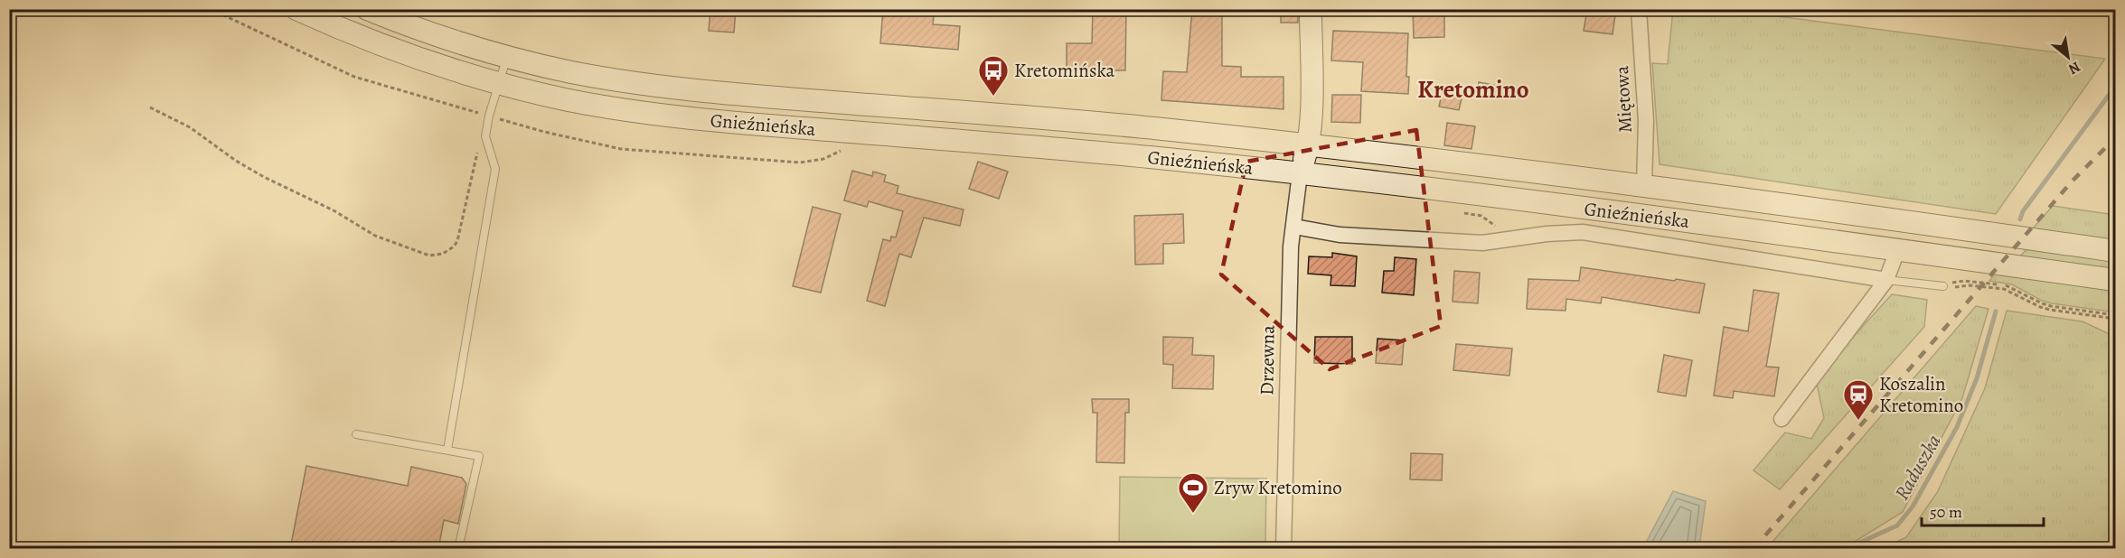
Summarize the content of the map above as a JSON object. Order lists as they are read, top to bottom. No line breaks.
{"streets":{"main road":["Gnieźnieńska"],"street":["Miętowa","Drzewna"]},"crossings":[["Miętowa","Gnieźnieńska"],["Gnieźnieńska","Drzewna"]],"districts":["Kretomino"],"water":["Raduszka"],"places":{"bus stop":["Kretomińska"],"station":["Koszalin Kretomino"],"sports":["Zryw Kretomino"]},"scale_bar":"50 m","north":"bottom right"}
